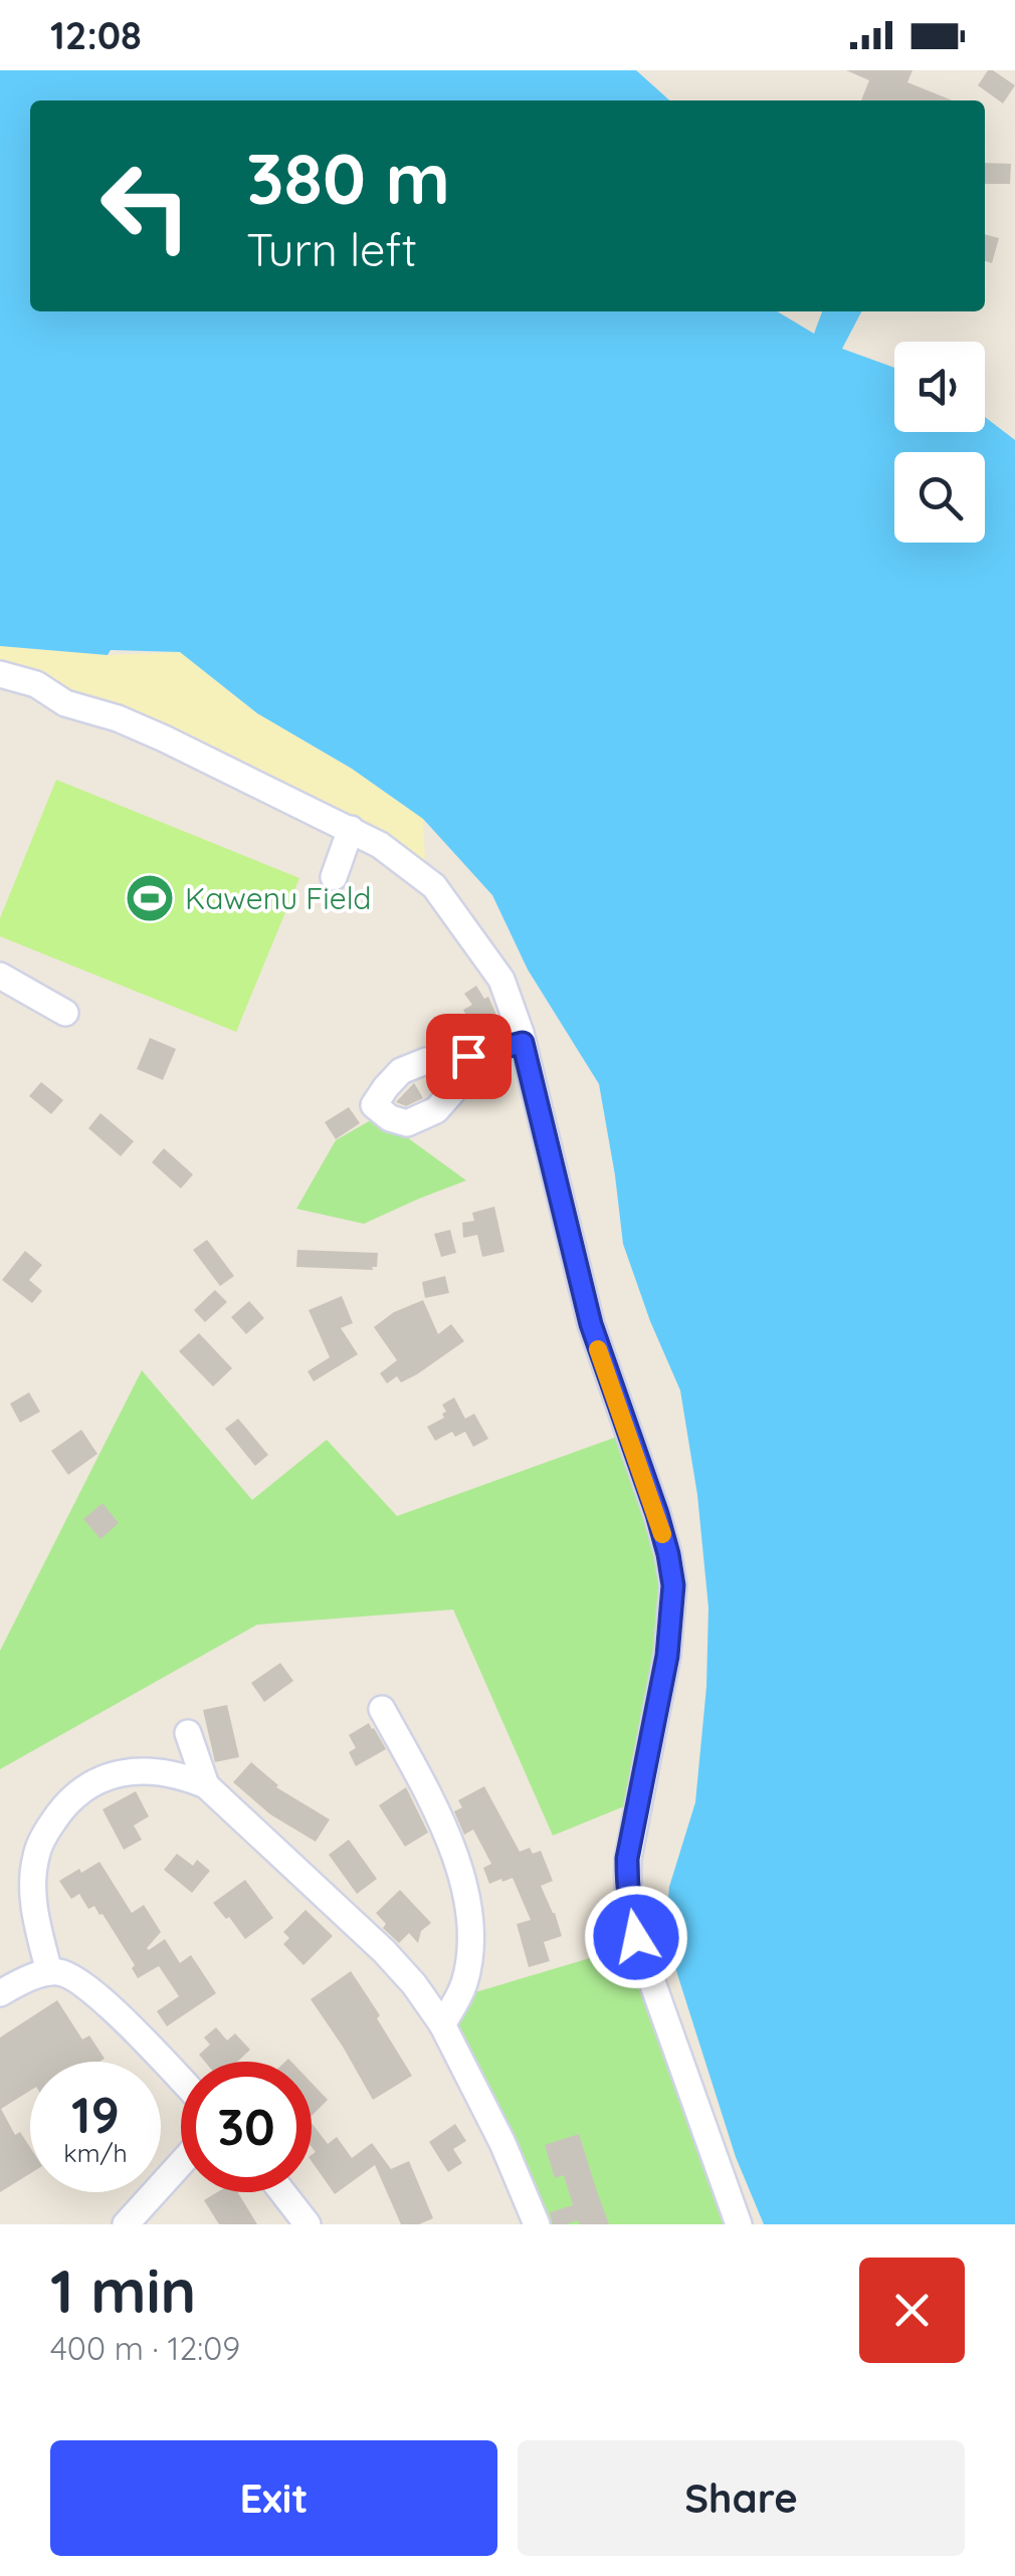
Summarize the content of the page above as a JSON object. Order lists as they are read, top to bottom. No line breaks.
{"places":{"sports":["Kawenu Field"]},"page":{"status":"12:08","turn":["380 m","Turn left"],"speed":"19 km/h","limit":"30","heading":["1 min","400 m · 12:09"],"buttons":["Exit","Share"]}}
